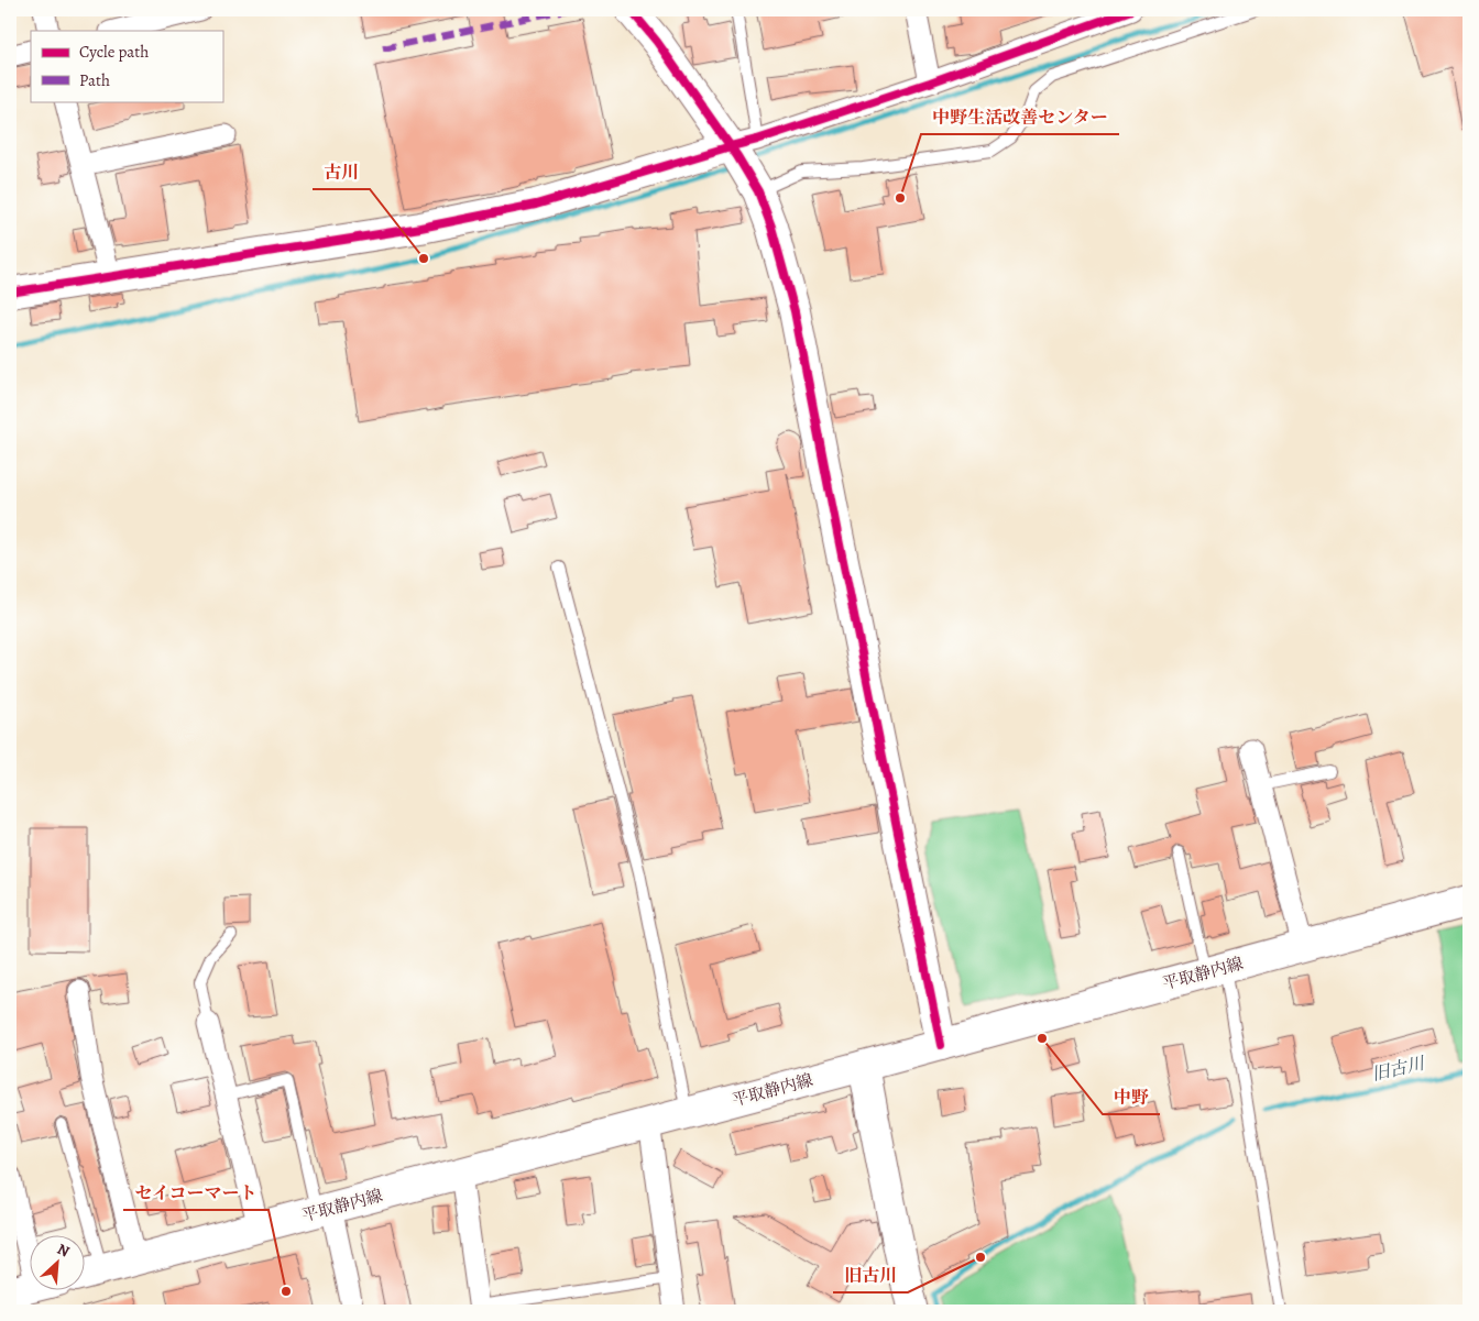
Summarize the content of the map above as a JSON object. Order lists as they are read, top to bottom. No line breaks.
{"streets":{"street":["平取静内線"]},"water":["旧古川"],"places":["中野生活改善センター","古川","中野","旧古川","セイコーマート"],"legend":["Cycle path","Path"],"north":"top right"}
